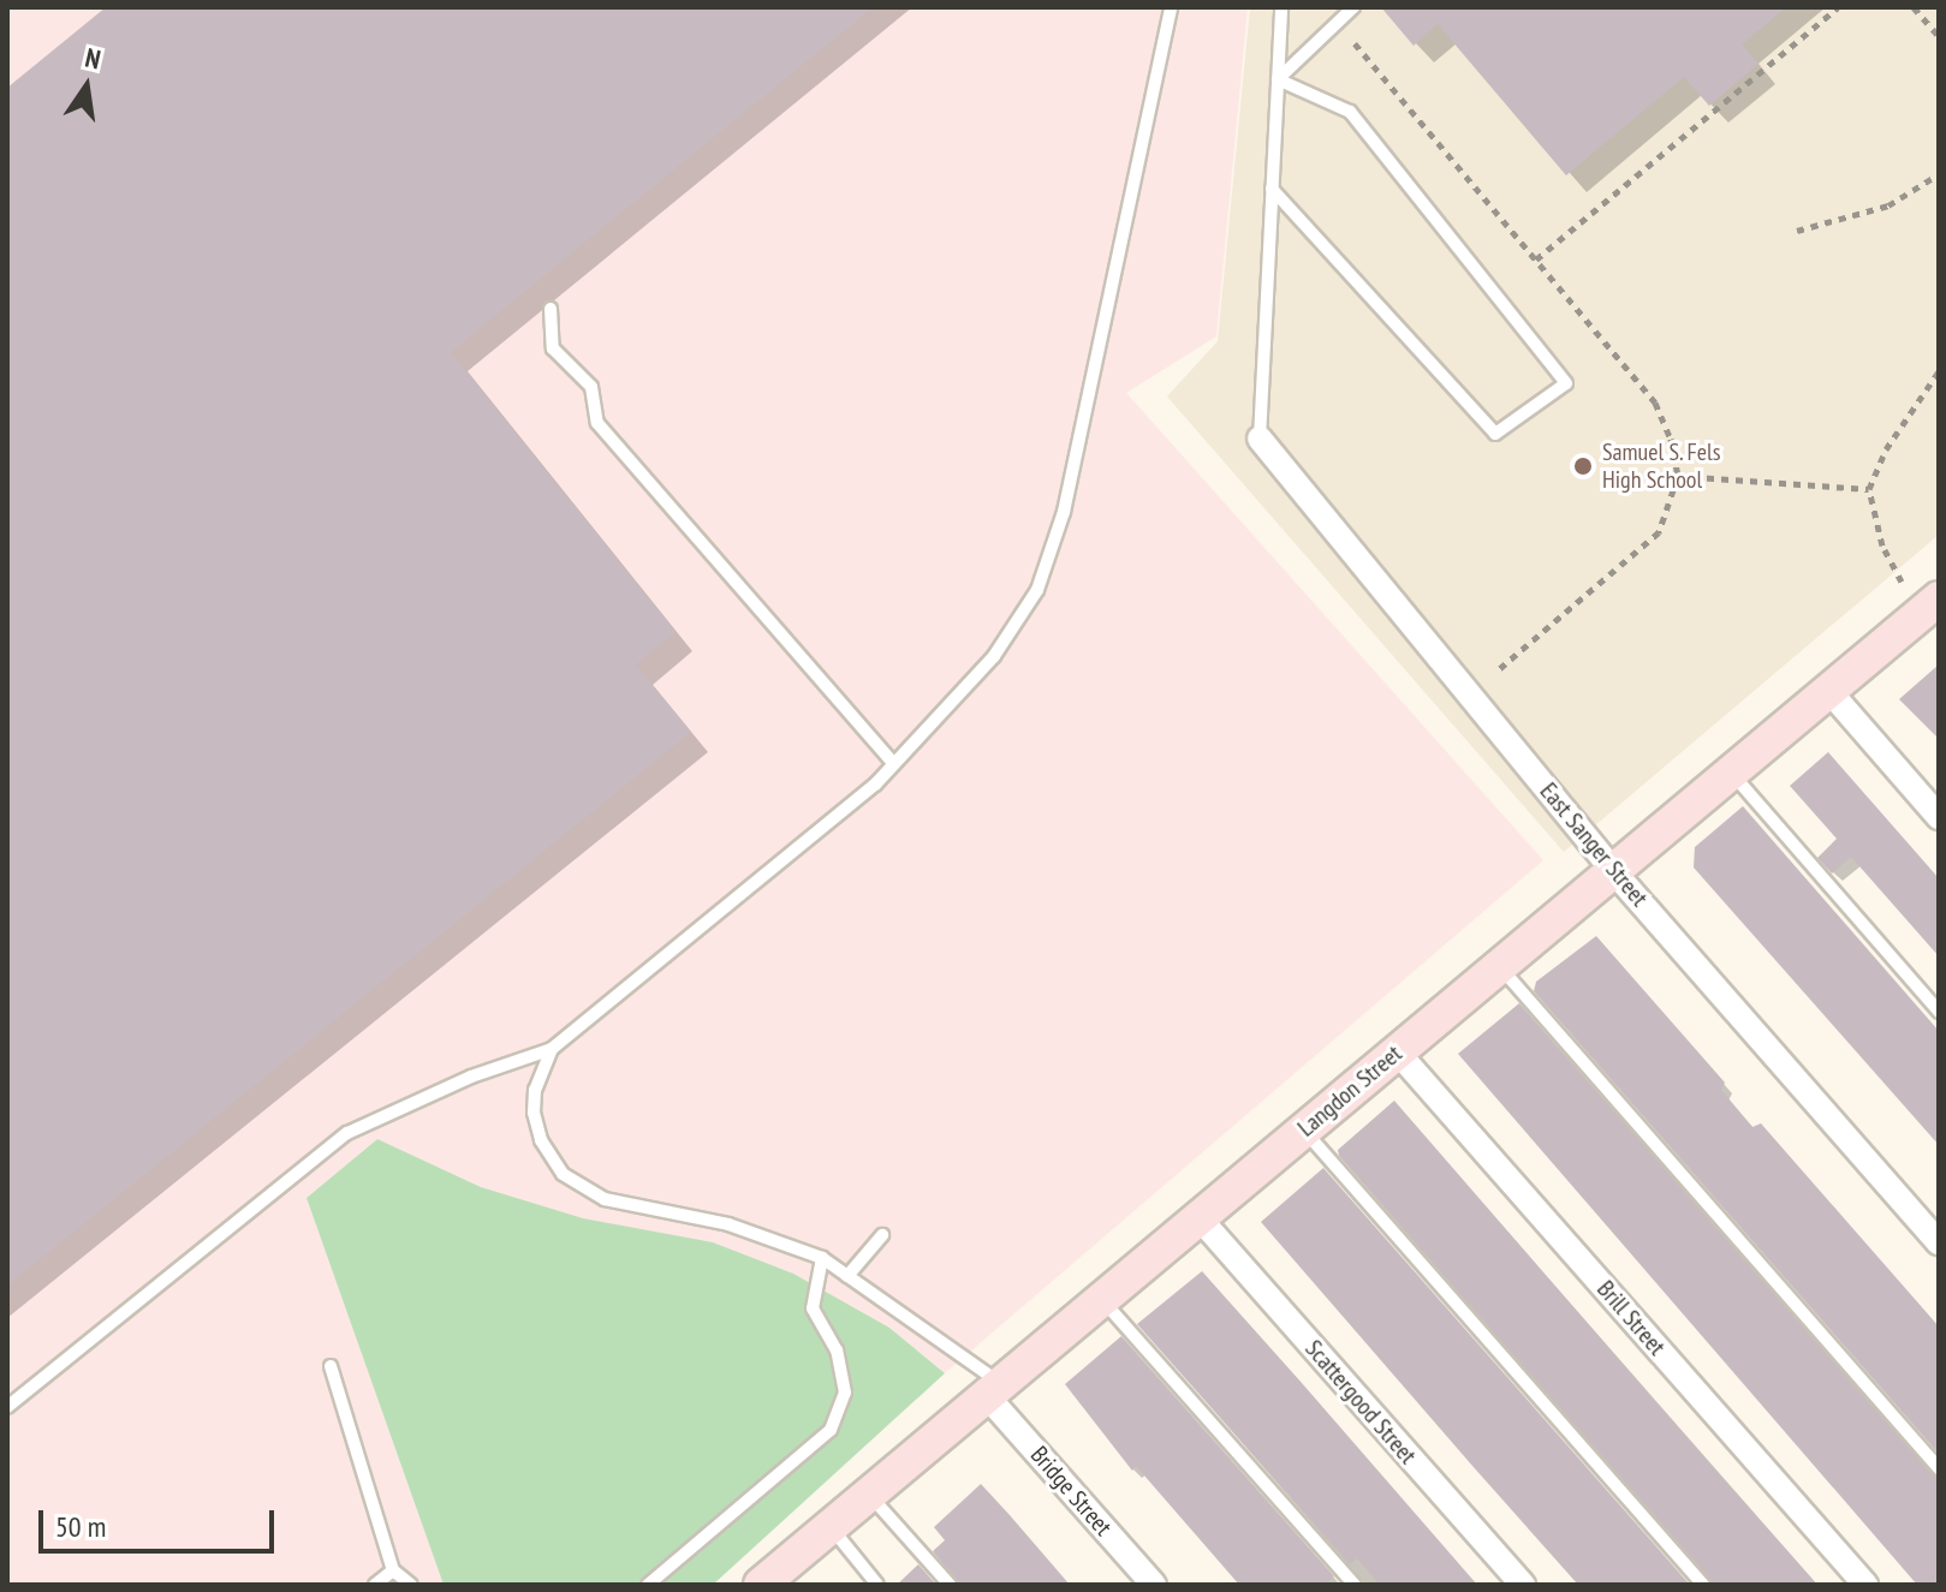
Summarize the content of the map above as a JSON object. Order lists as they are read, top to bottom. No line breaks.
{"streets":{"street":["East Sanger Street","Langdon Street","Brill Street","Scattergood Street","Bridge Street"]},"crossings":[["East Sanger Street","Langdon Street"],["Langdon Street","Brill Street"],["Langdon Street","Scattergood Street"],["Langdon Street","Bridge Street"]],"places":["Samuel S. Fels High School"],"scale_bar":"50 m","north":"top"}
